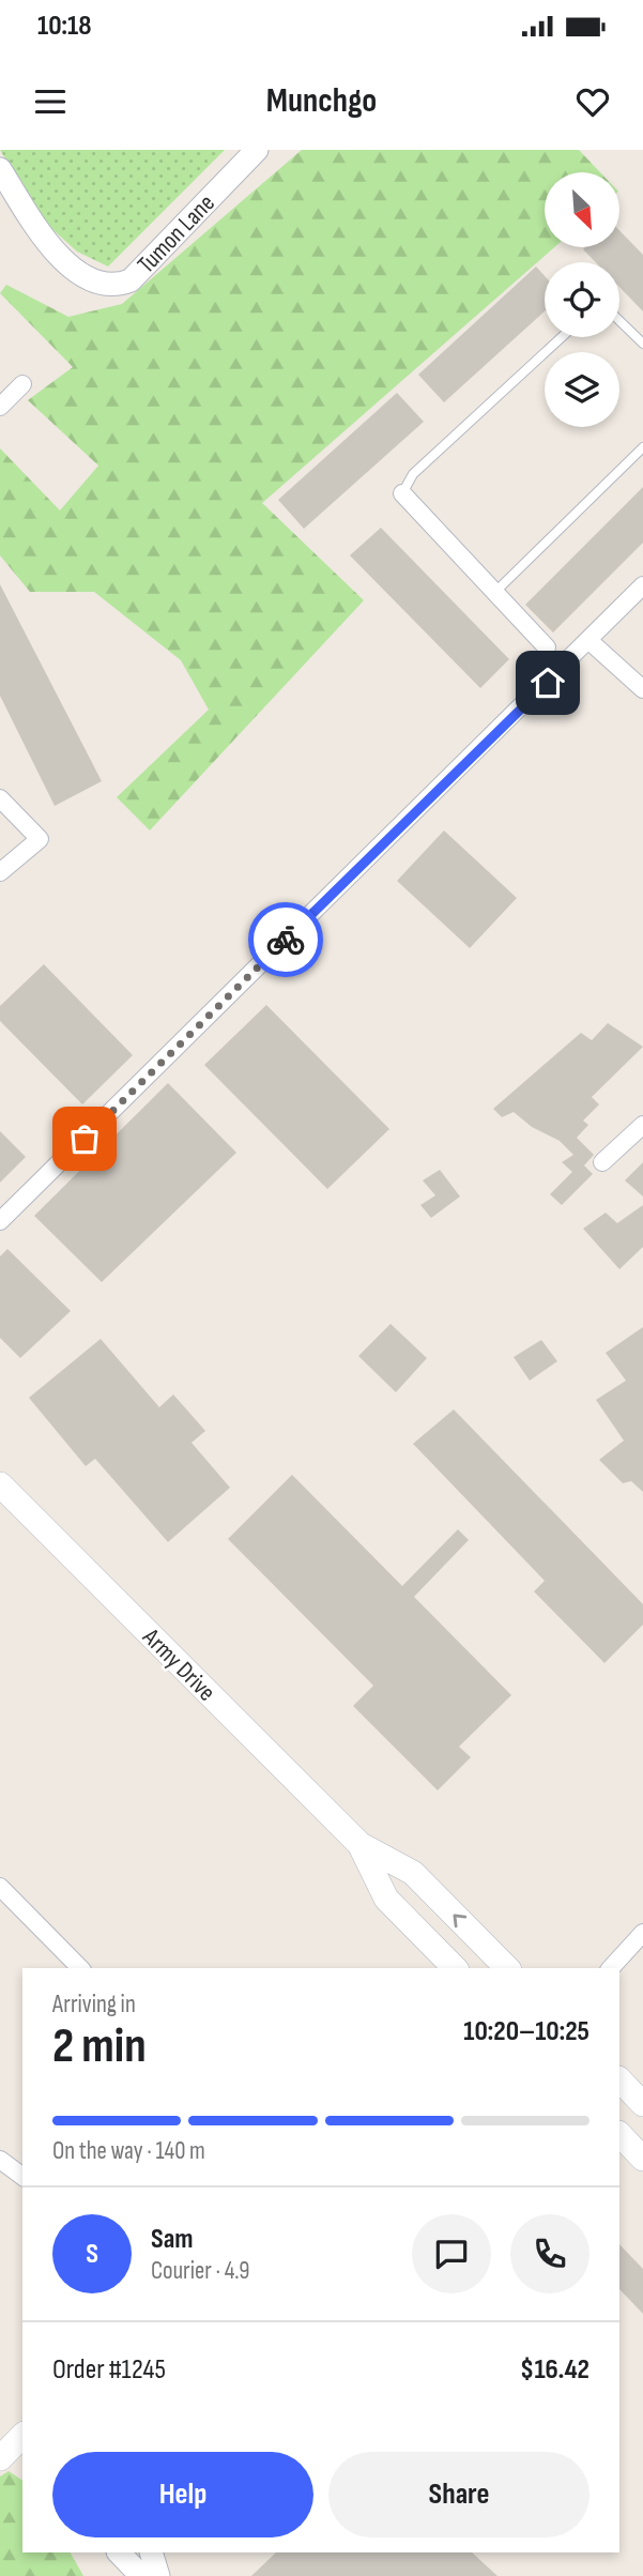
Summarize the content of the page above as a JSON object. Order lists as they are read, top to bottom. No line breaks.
{"streets":{"main road":["Army Drive"],"street":["Tumon Lane"]},"north":"bottom right","page":{"status":"10:18","header":"Munchgo","heading":["2 min","Arriving in","10:20–10:25"],"panel":["Sam","Courier · 4.9","Order #1245","$16.42"],"bar":"On the way · 140 m","round":"S","buttons":["Help","Share"]}}
